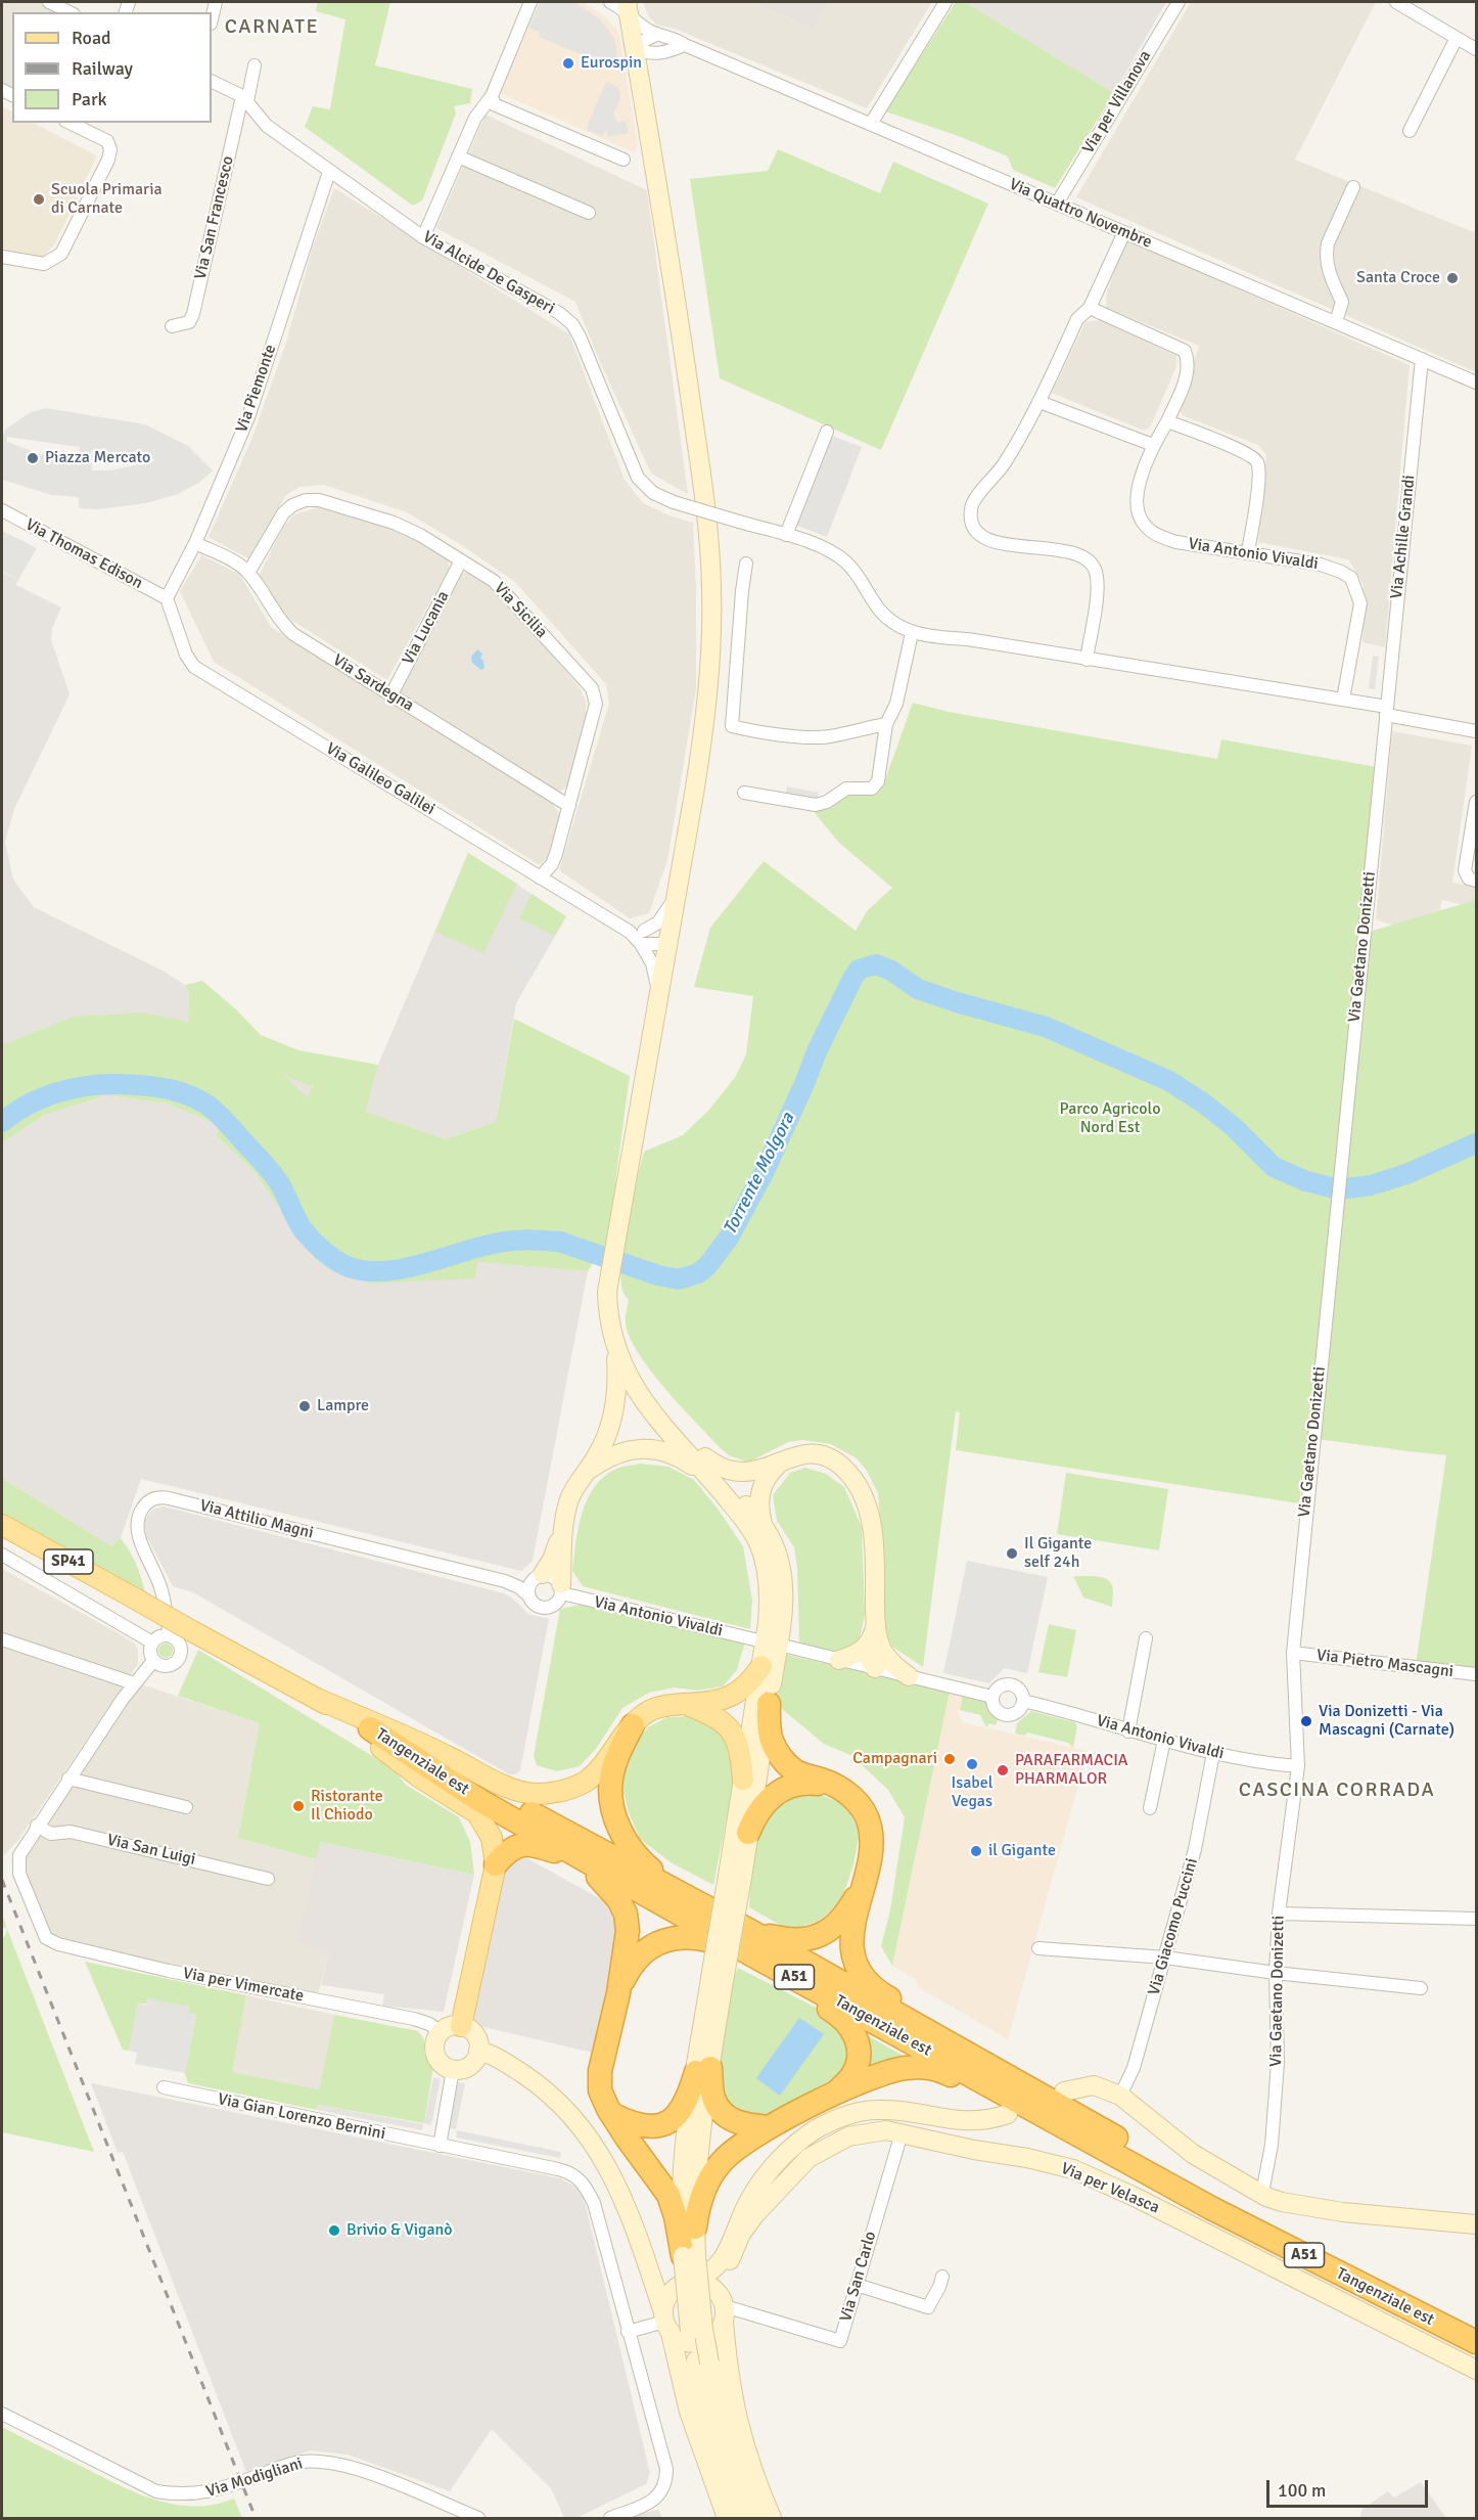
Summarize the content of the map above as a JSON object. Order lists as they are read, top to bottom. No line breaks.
{"streets":{"highway":["Tangenziale est","A51"],"main road":["SP41","Via per Velasca"],"street":["Via per Villanova","Via Quattro Novembre","Via San Francesco","Via Alcide De Gasperi","Via Piemonte","Via Achille Grandi","Via Thomas Edison","Via Antonio Vivaldi","Via Sicilia","Via Lucania","Via Sardegna","Via Galileo Galilei","Via Gaetano Donizetti","Via Attilio Magni","Via Pietro Mascagni","Via San Luigi","Via Giacomo Puccini","Via per Vimercate","Via Gian Lorenzo Bernini","Via San Carlo","Via Modigliani"]},"crossings":[["Via per Villanova","Via Quattro Novembre"],["Via Quattro Novembre","Via Achille Grandi"],["Via San Francesco","Via Alcide De Gasperi"],["Via Alcide De Gasperi","Via Piemonte"],["Via Piemonte","Via Thomas Edison"],["Via Piemonte","Via Sardegna"],["Via Piemonte","Via Galileo Galilei"],["Via Achille Grandi","Via Gaetano Donizetti"],["Via Thomas Edison","Via Galileo Galilei"],["Via Antonio Vivaldi","Via Gaetano Donizetti"],["Via Antonio Vivaldi","Via Attilio Magni"],["Via Antonio Vivaldi","Via Giacomo Puccini"],["Via Sicilia","Via Lucania"],["Via Sicilia","Via Sardegna"],["Via Sicilia","Via Galileo Galilei"],["Via Lucania","Via Sardegna"],["Via Gaetano Donizetti","Via Pietro Mascagni"],["SP41","Tangenziale est"],["Via San Luigi","Via per Vimercate"],["Via per Velasca","Via San Carlo"]],"districts":["CARNATE","CASCINA CORRADA"],"water":["Torrente Molgora"],"parks":["Parco Agricolo Nord Est"],"places":["Eurospin","Scuola Primaria di Carnate","Santa Croce","Piazza Mercato","Lampre","Il Gigante self 24h","Via Donizetti - Via Mascagni (Carnate)","Campagnari","Isabel Vegas","PARAFARMACIA PHARMALOR","Ristorante Il Chiodo","il Gigante","Brivio & Viganò"],"legend":["Road","Railway","Park"],"scale_bar":"100 m"}
